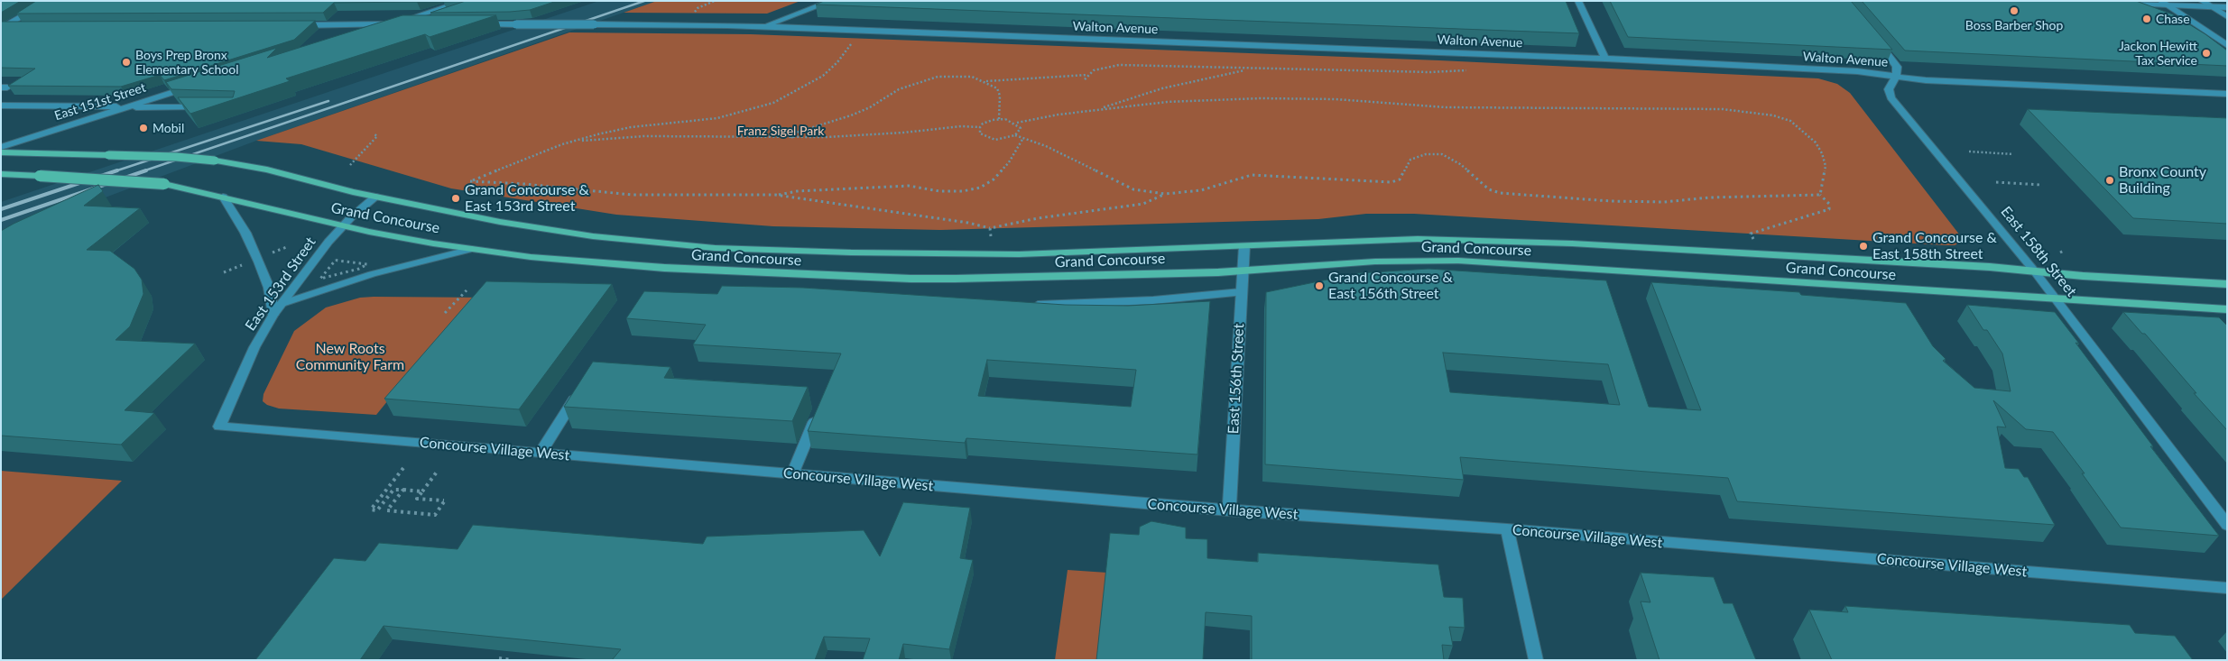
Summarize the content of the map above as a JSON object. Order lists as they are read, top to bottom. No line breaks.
{"streets":{"main road":["Grand Concourse"],"street":["Walton Avenue","East 151st Street","East 158th Street","East 153rd Street","East 156th Street","Concourse Village West"]},"crossings":[["Walton Avenue","East 158th Street"],["Grand Concourse","East 158th Street"],["Grand Concourse","East 153rd Street"],["Grand Concourse","East 156th Street"],["East 153rd Street","Concourse Village West"],["East 156th Street","Concourse Village West"]],"parks":["Franz Sigel Park","New Roots Community Farm"],"places":["Boss Barber Shop","Chase","Jackon Hewitt Tax Service","Boys Prep Bronx Elementary School","Mobil","Bronx County Building","Grand Concourse & East 153rd Street","Grand Concourse & East 158th Street","Grand Concourse & East 156th Street"]}
